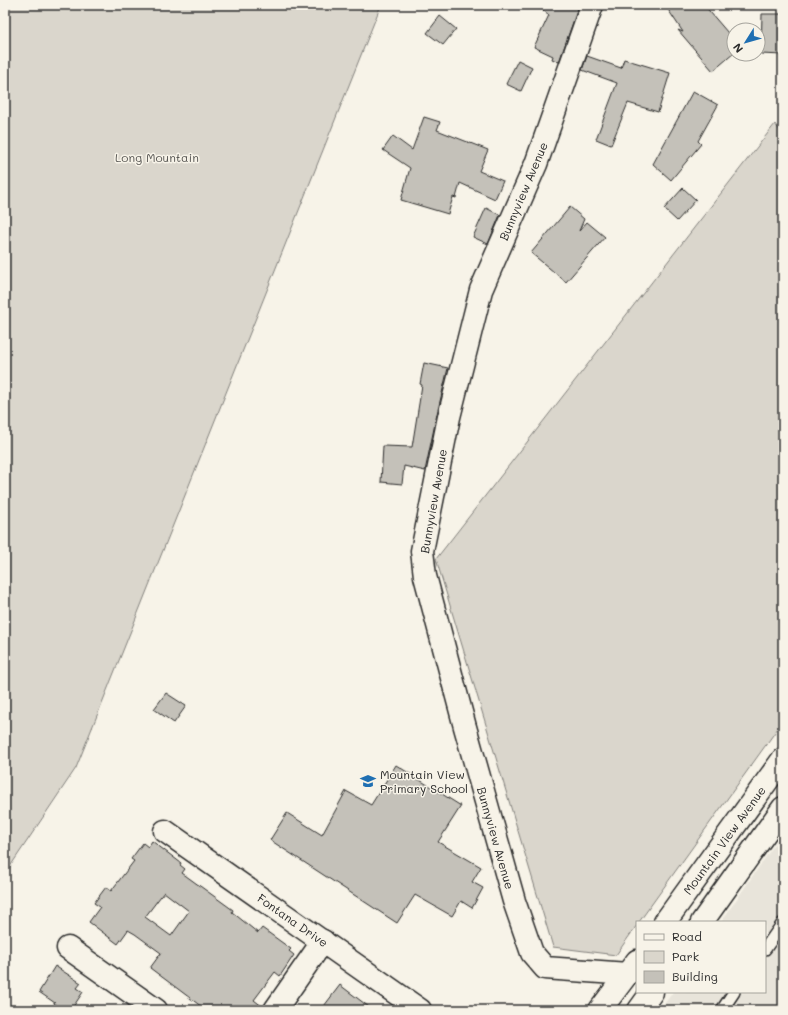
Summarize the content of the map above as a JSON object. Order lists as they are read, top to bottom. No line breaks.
{"streets":{"street":["Bunnyview Avenue","Mountain View Avenue","Fontana Drive"]},"parks":["Long Mountain"],"places":{"school or university":["Mountain View Primary School"]},"legend":["Road","Park","Building"],"north":"bottom left"}
